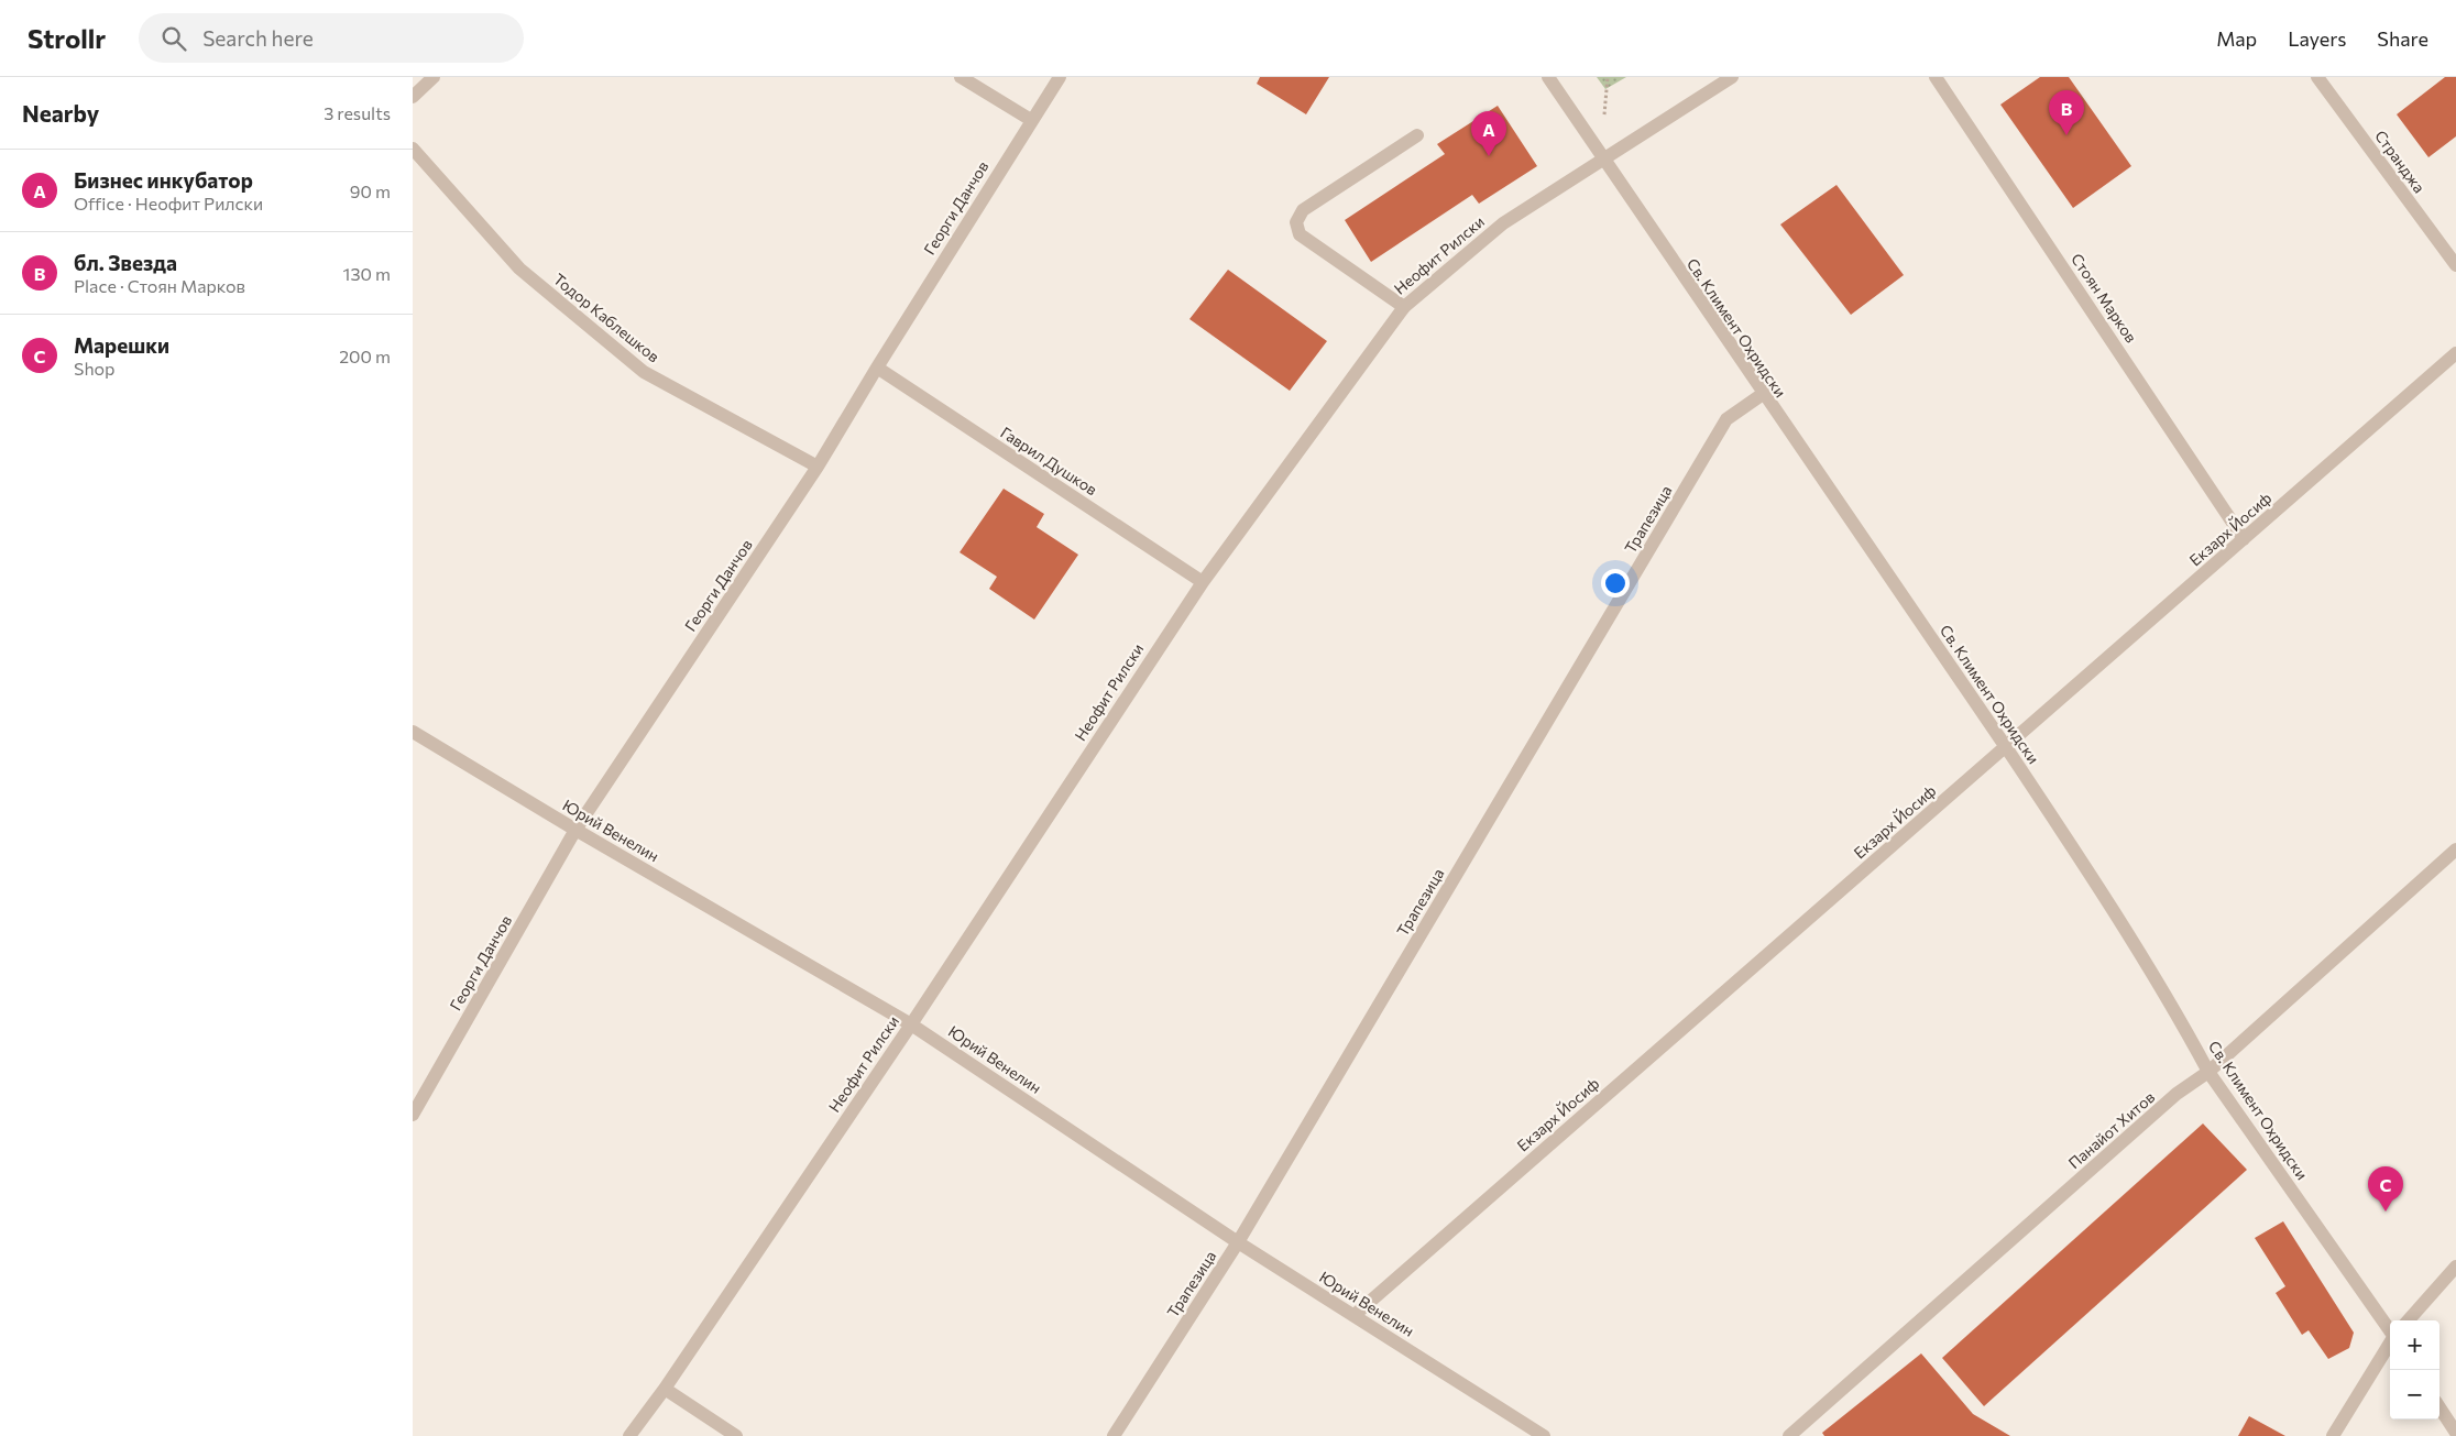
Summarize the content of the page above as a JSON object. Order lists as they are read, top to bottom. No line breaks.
{"streets":{"street":["Странджа","Георги Данчов","Неофит Рилски","Стоян Марков","Тодор Каблешков","Св. Климент Охридски","Гаврил Душков","Трапезица","Екзарх Йосиф","Юрий Венелин","Панайот Хитов"]},"crossings":[["Георги Данчов","Тодор Каблешков"],["Георги Данчов","Гаврил Душков"],["Георги Данчов","Юрий Венелин"],["Неофит Рилски","Св. Климент Охридски"],["Неофит Рилски","Гаврил Душков"],["Неофит Рилски","Юрий Венелин"],["Стоян Марков","Екзарх Йосиф"],["Св. Климент Охридски","Трапезица"],["Св. Климент Охридски","Екзарх Йосиф"],["Св. Климент Охридски","Панайот Хитов"],["Трапезица","Юрий Венелин"],["Екзарх Йосиф","Юрий Венелин"]],"page":{"header":"Strollr","search":"Search here","nav":["Map","Layers","Share"],"heading":["Nearby","3 results"],"pins":["B","A","C"],"list":[{"mark":"A","name":"Бизнес инкубатор","note":"Office · Неофит Рилски","value":"90 m"},{"mark":"B","name":"бл. Звезда","note":"Place · Стоян Марков","value":"130 m"},{"mark":"C","name":"Марешки","note":"Shop","value":"200 m"}],"map_buttons":["+","−"]}}
